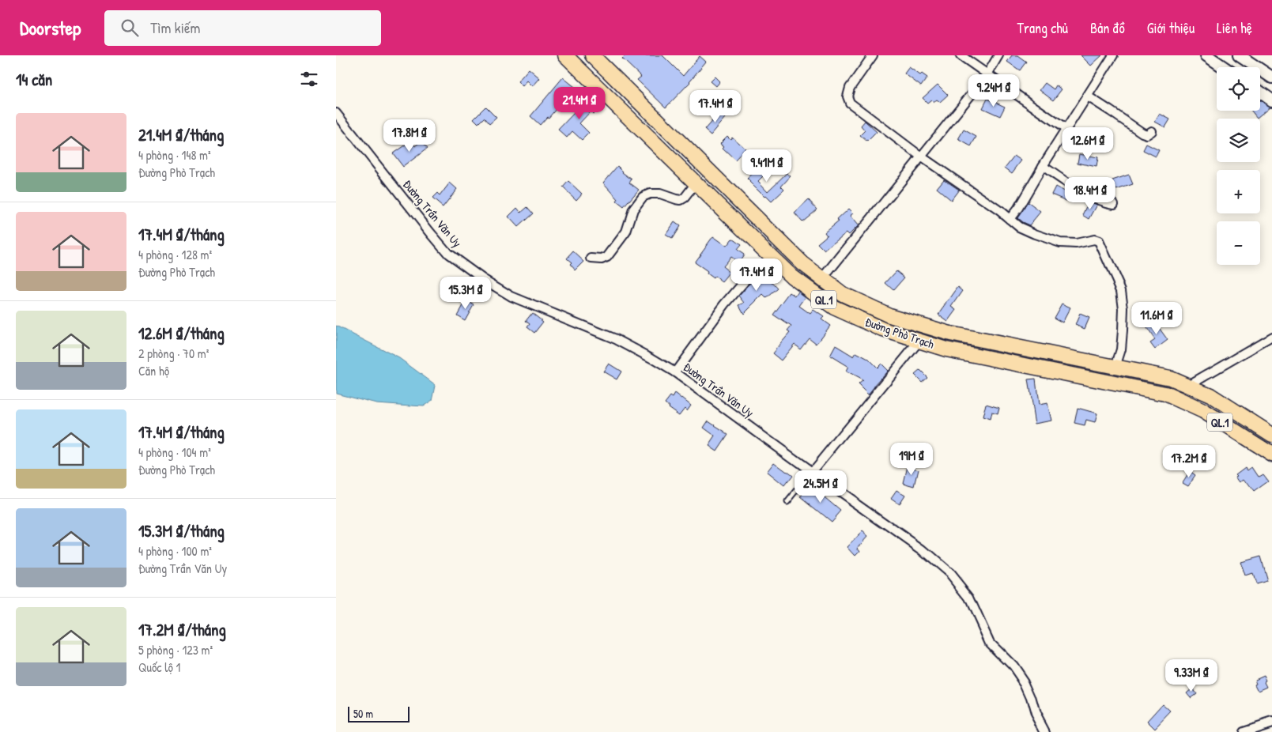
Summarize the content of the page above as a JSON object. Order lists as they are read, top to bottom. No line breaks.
{"streets":{"highway":["QL.1","Đường Phò Trạch"],"street":["Đường Trần Văn Uy"]},"crossings":[["QL.1","Đường Phò Trạch"]],"scale_bar":"50 m","page":{"header":"Doorstep","search":"Tìm kiếm","nav":["Trang chủ","Bản đồ","Giới thiệu","Liên hệ"],"heading":"14 căn","map_buttons":["+","−"],"price":["9.24M ₫","21.4M ₫","17.4M ₫","17.8M ₫","12.6M ₫","9.41M ₫","18.4M ₫","17.4M ₫","15.3M ₫","11.6M ₫","19M ₫","17.2M ₫","24.5M ₫","9.33M ₫"],"list":[{"name":"21.4M ₫/tháng","note":"4 phòng · 148 m² · Đường Phò Trạch"},{"name":"17.4M ₫/tháng","note":"4 phòng · 128 m² · Đường Phò Trạch"},{"name":"12.6M ₫/tháng","note":"2 phòng · 70 m² · Căn hộ"},{"name":"17.4M ₫/tháng","note":"4 phòng · 104 m² · Đường Phò Trạch"},{"name":"15.3M ₫/tháng","note":"4 phòng · 100 m² · Đường Trần Văn Uy"},{"name":"17.2M ₫/tháng","note":"5 phòng · 123 m² · Quốc lộ 1"}],"scale":"50 m"}}
